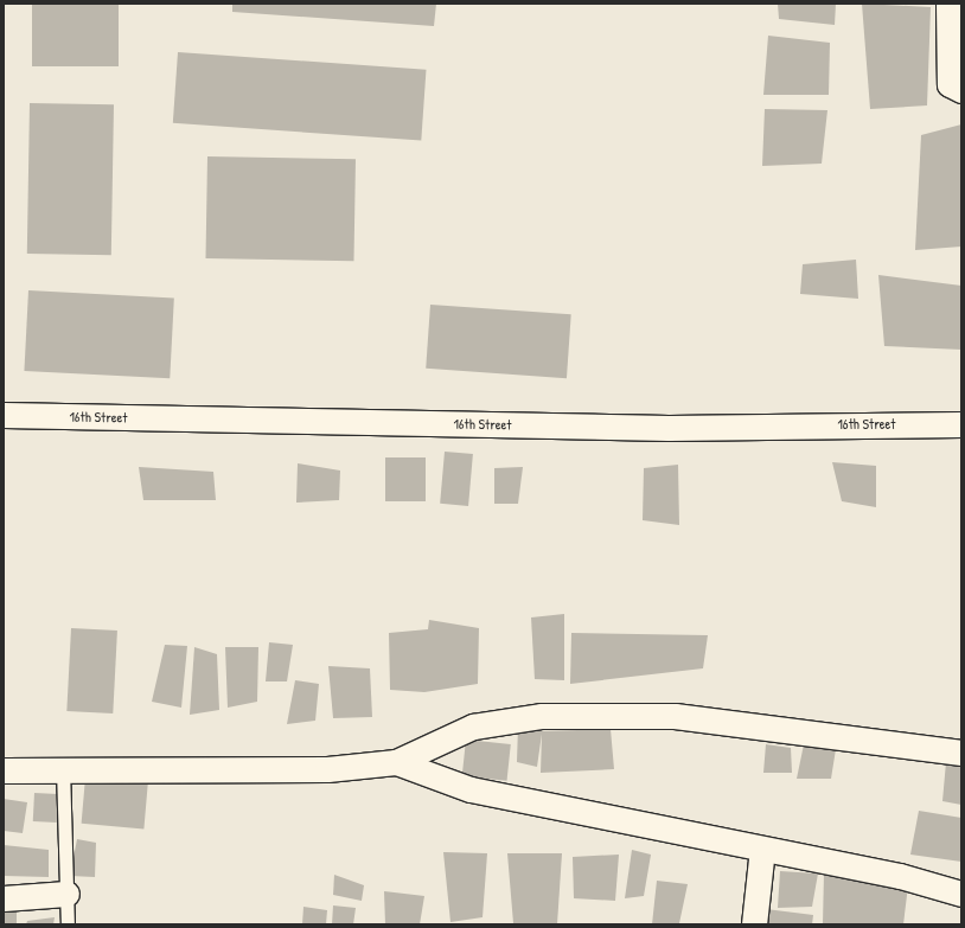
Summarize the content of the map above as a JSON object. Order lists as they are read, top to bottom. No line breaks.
{"streets":{"street":["16th Street"]}}
